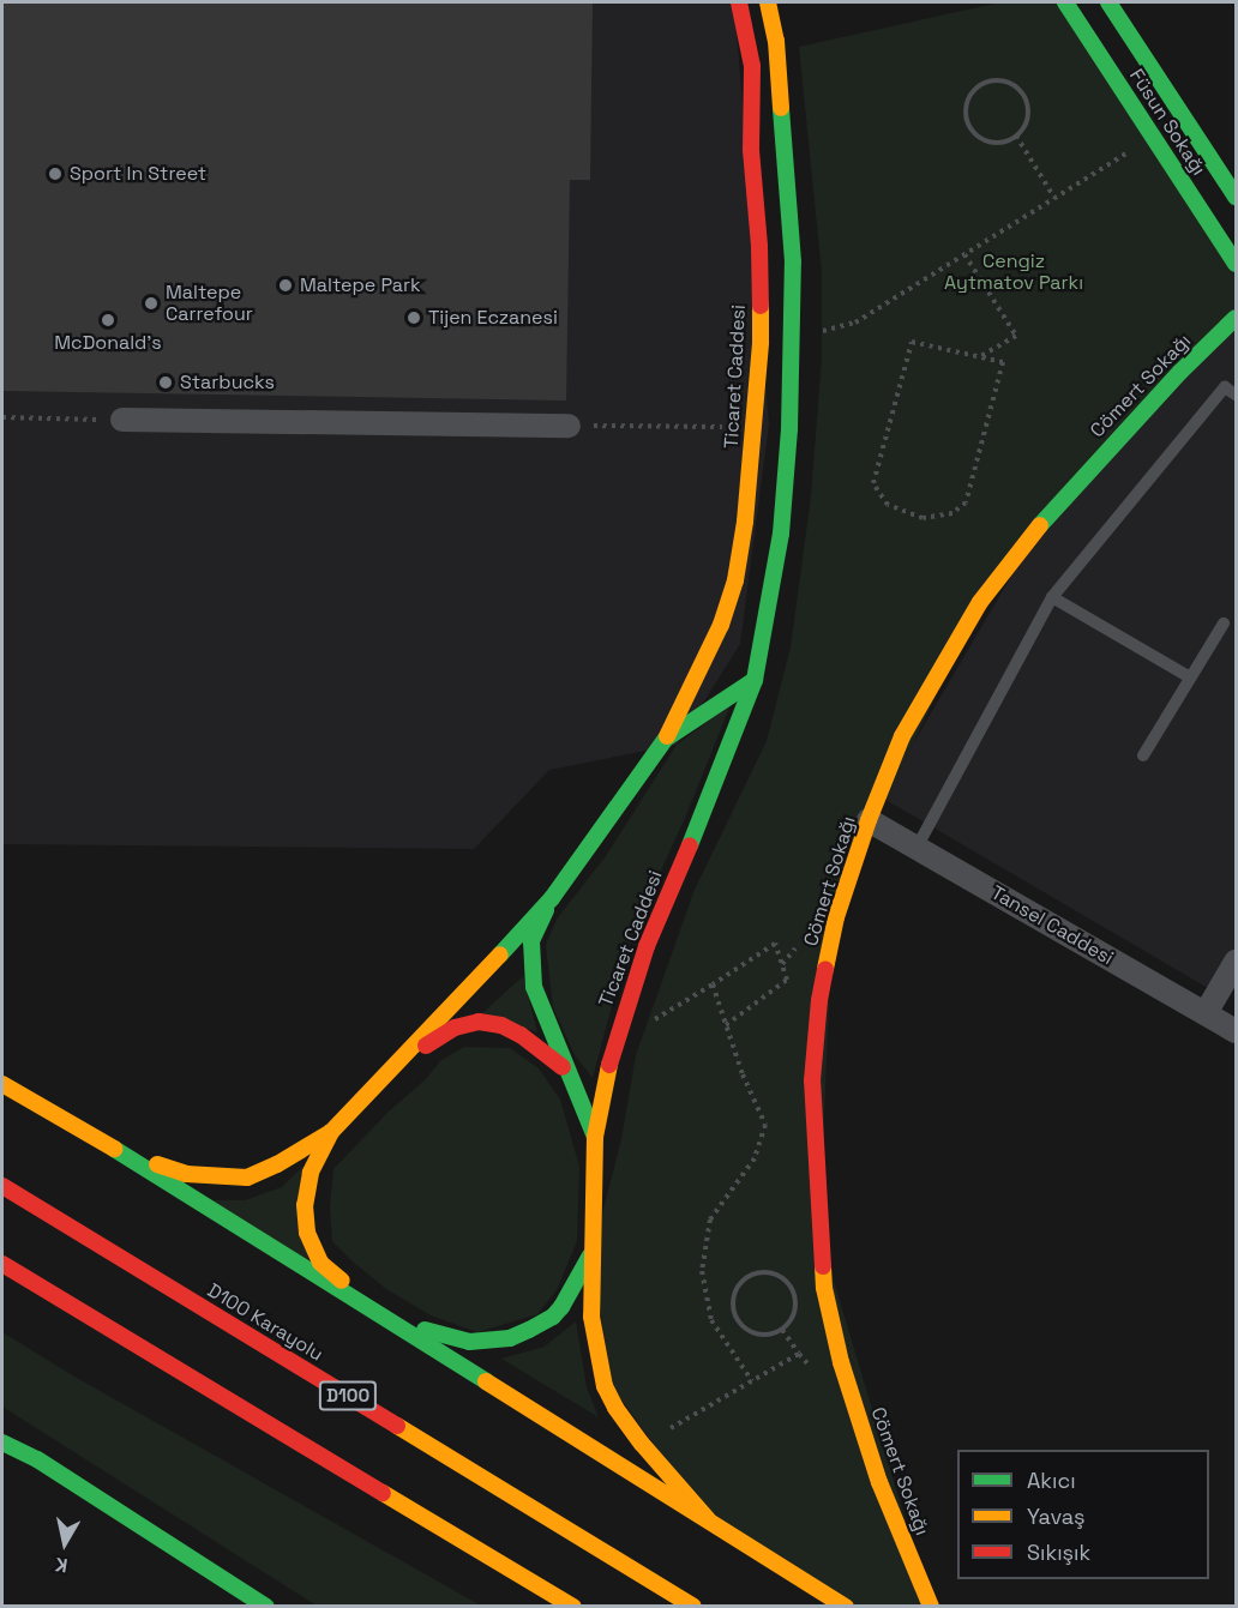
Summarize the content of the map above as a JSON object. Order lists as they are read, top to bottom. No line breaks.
{"streets":{"main road":["Füsun Sokağı","Ticaret Caddesi","Cömert Sokağı","D100 Karayolu","D100"],"street":["Tansel Caddesi"]},"crossings":[["Cömert Sokağı","Tansel Caddesi"]],"parks":["Cengiz Aytmatov Parkı"],"places":["Sport In Street","Maltepe Park","Maltepe Carrefour","Tijen Eczanesi","McDonald's","Starbucks"],"legend":["Akıcı","Yavaş","Sıkışık"],"north":"bottom"}
